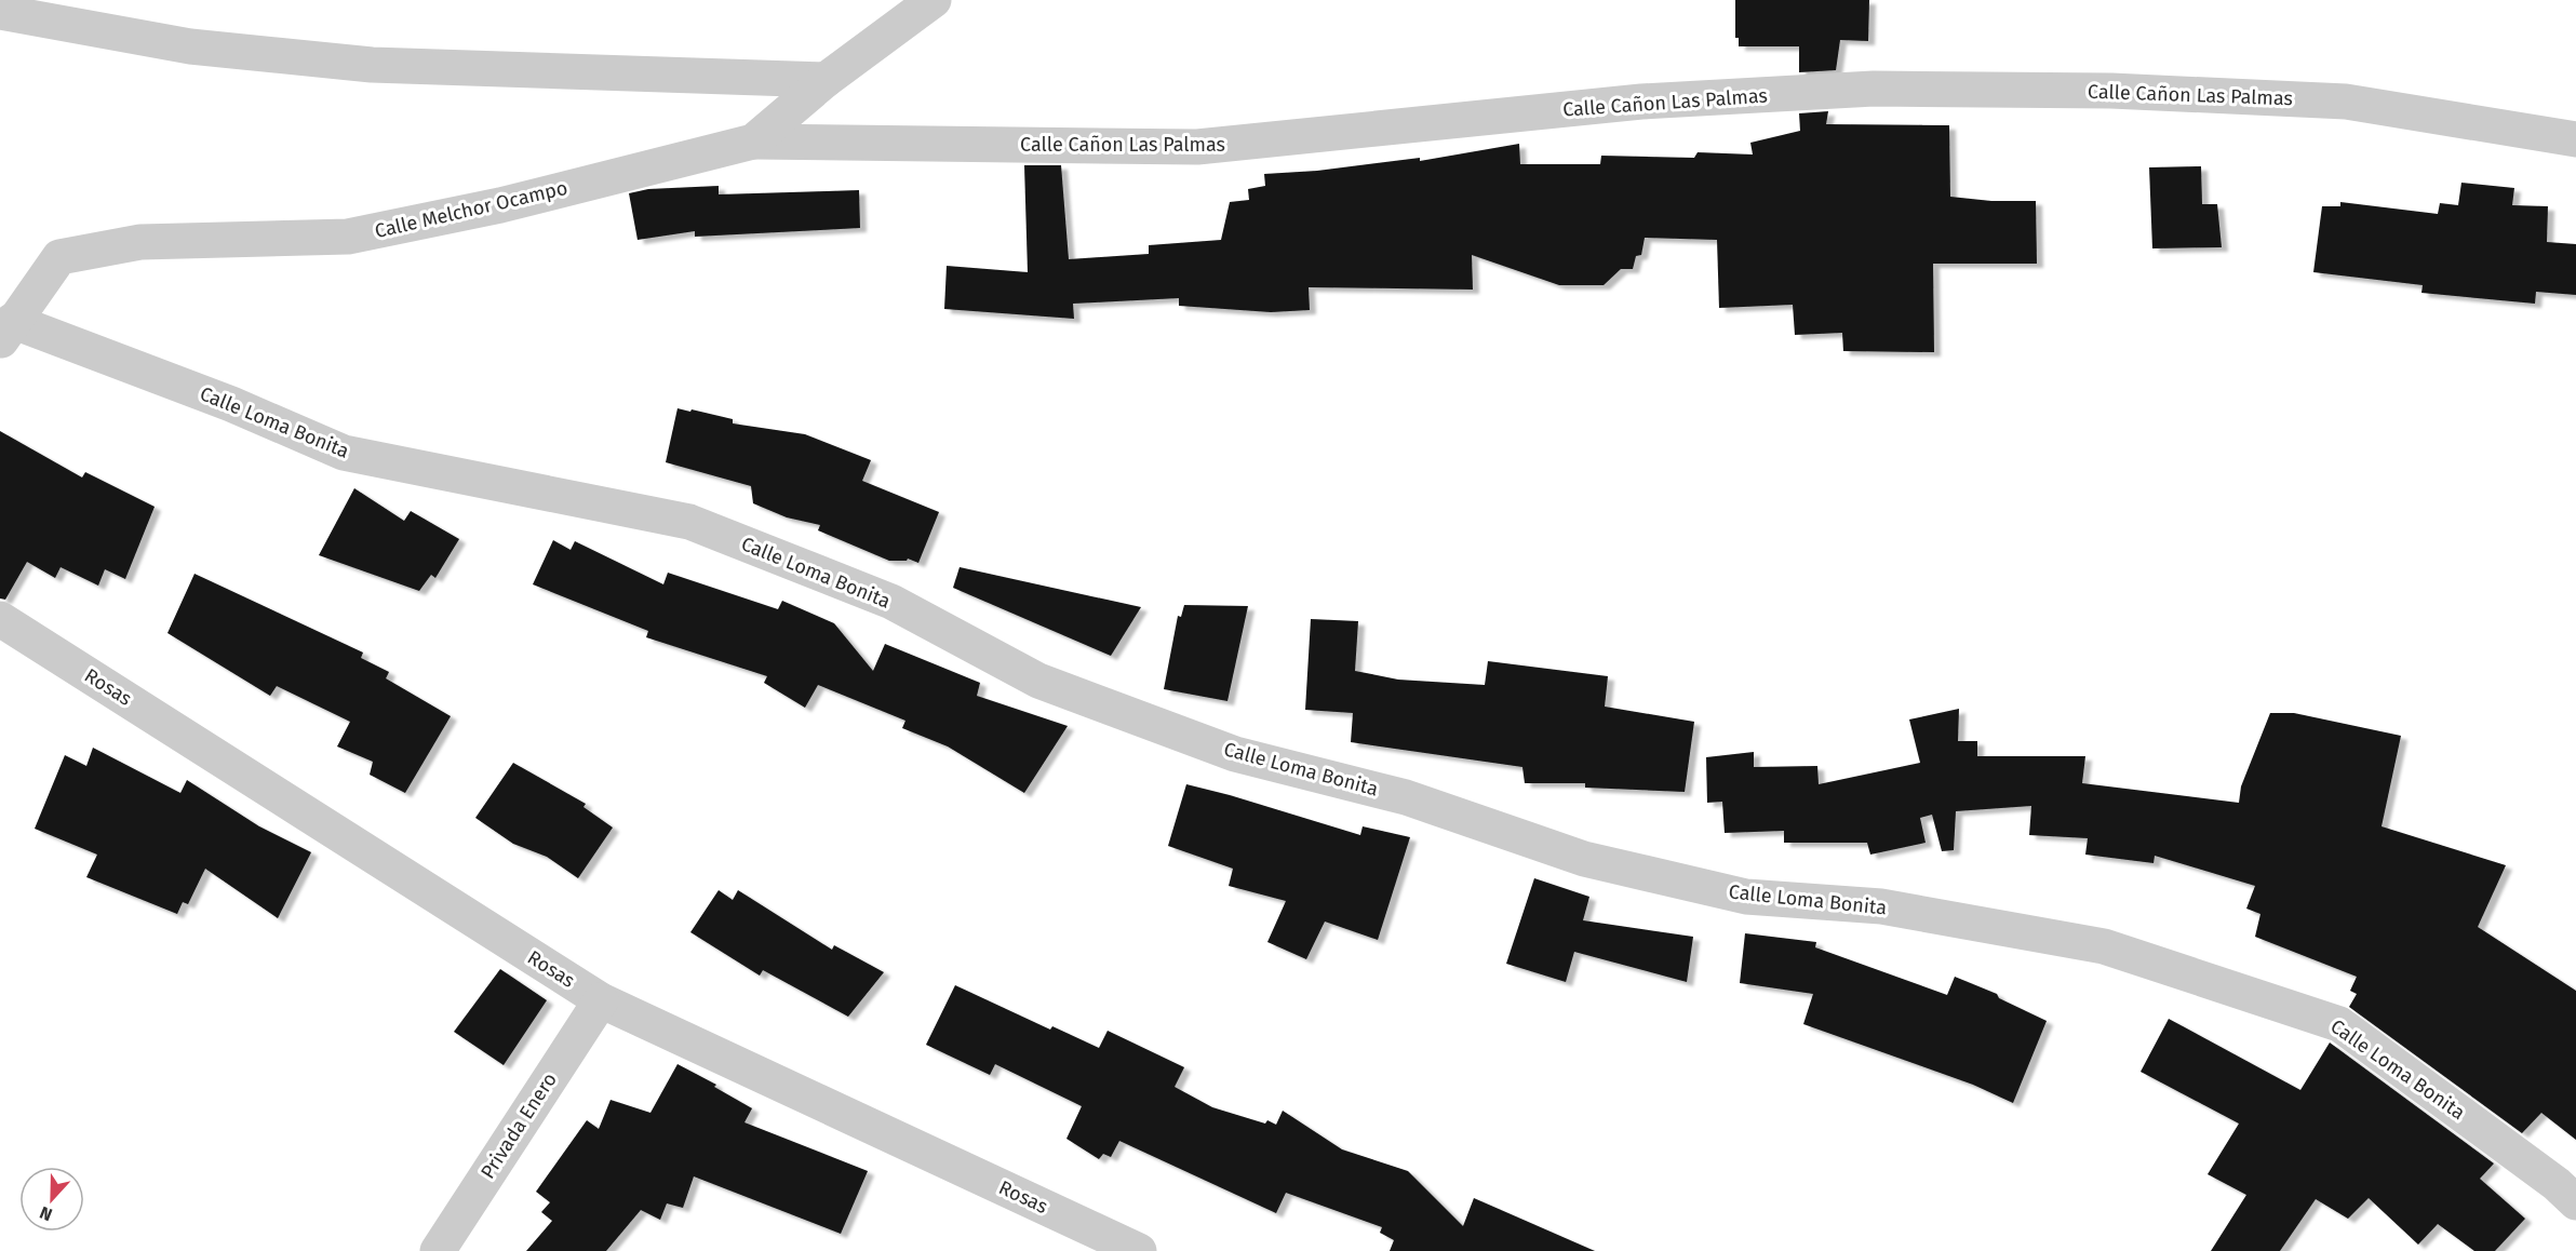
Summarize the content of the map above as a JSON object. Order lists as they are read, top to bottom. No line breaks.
{"streets":{"street":["Calle Cañon Las Palmas","Calle Melchor Ocampo","Calle Loma Bonita","Rosas","Privada Enero"]},"crossings":[["Calle Cañon Las Palmas","Calle Melchor Ocampo"],["Calle Melchor Ocampo","Calle Loma Bonita"],["Rosas","Privada Enero"]],"north":"bottom"}
